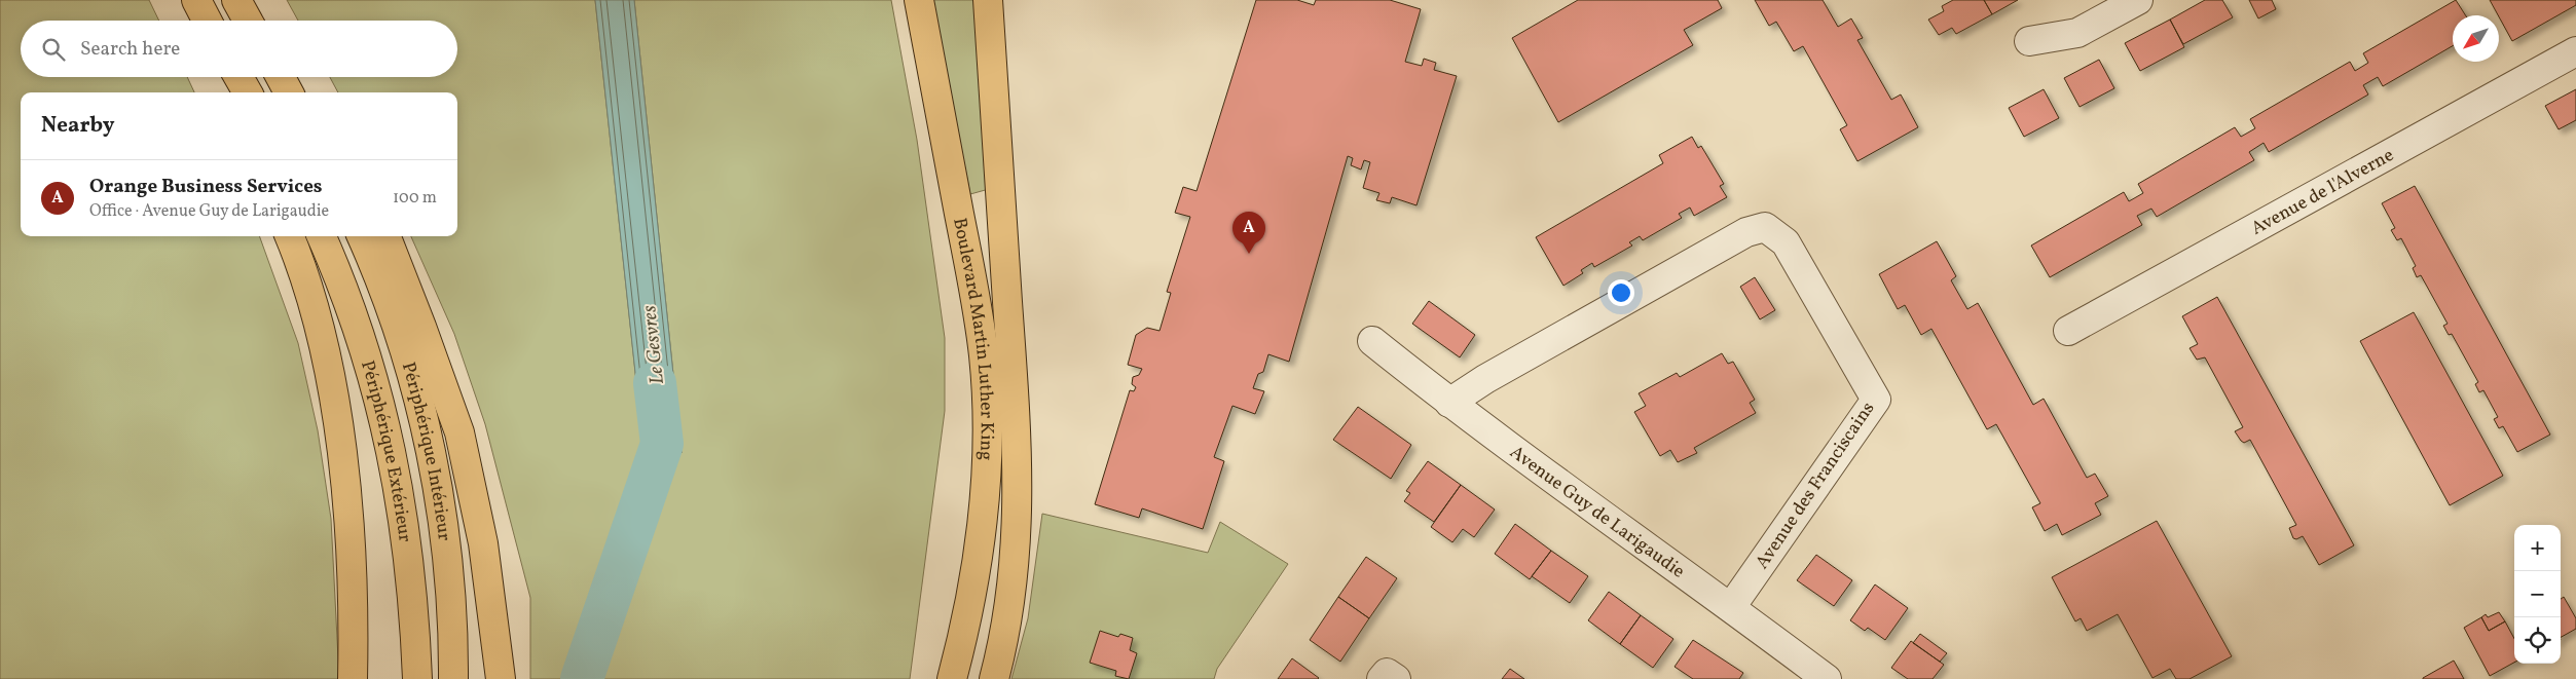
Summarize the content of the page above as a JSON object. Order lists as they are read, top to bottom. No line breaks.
{"streets":{"main road":["Boulevard Martin Luther King","Périphérique Extérieur","Périphérique Intérieur"],"street":["Avenue de l'Alverne","Avenue des Franciscains","Avenue Guy de Larigaudie"]},"crossings":[["Avenue des Franciscains","Avenue Guy de Larigaudie"]],"water":["Le Gesvres"],"north":"bottom left","page":{"search":"Search here","heading":"Nearby","list":[{"mark":"A","name":"Orange Business Services","note":"Office · Avenue Guy de Larigaudie","value":"100 m"}],"pins":"A","map_buttons":["+","−"]}}
